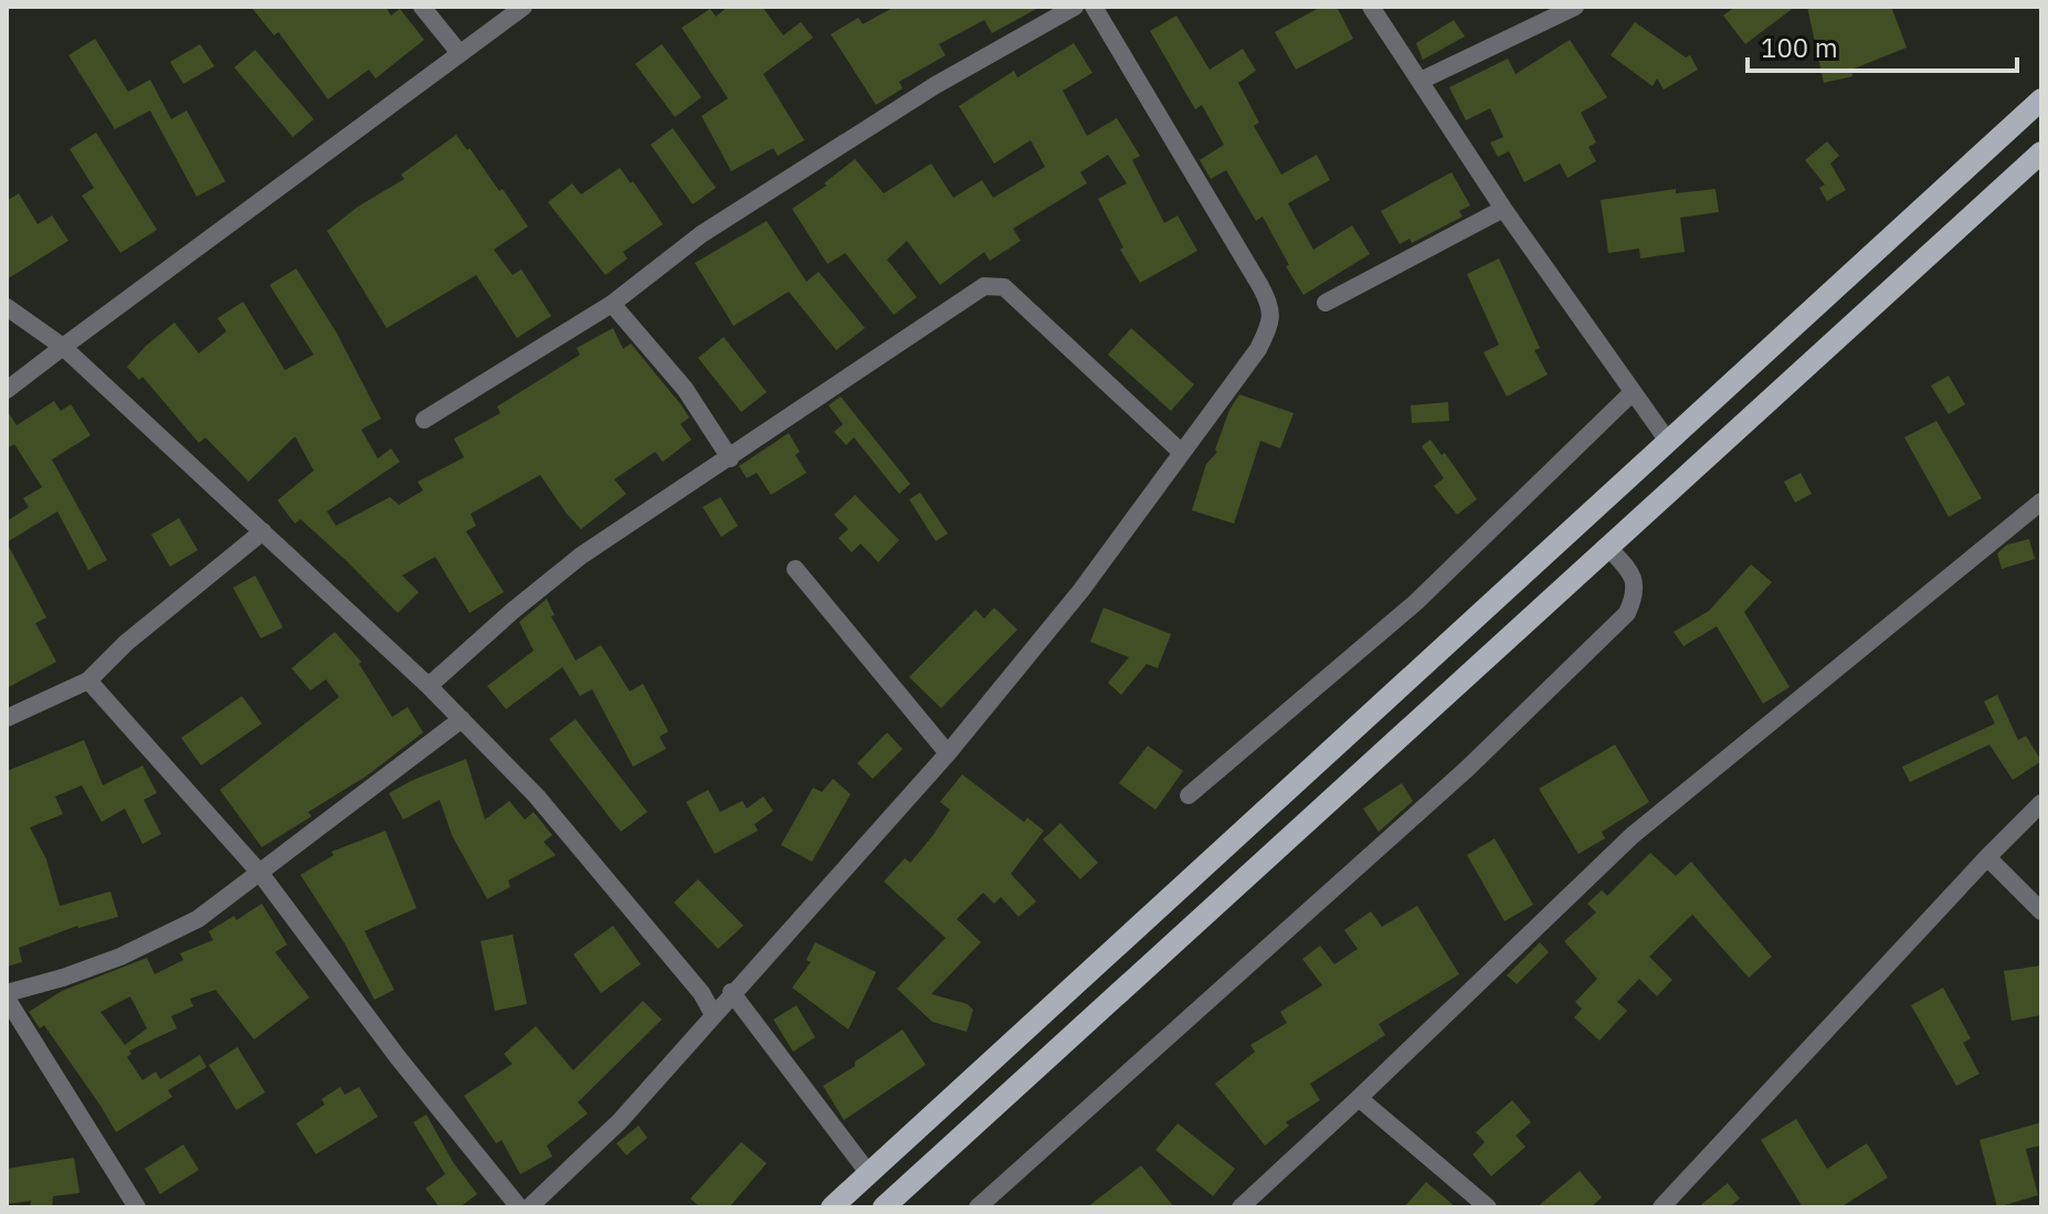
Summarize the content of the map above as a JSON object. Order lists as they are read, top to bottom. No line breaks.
{"scale_bar":"100 m"}
